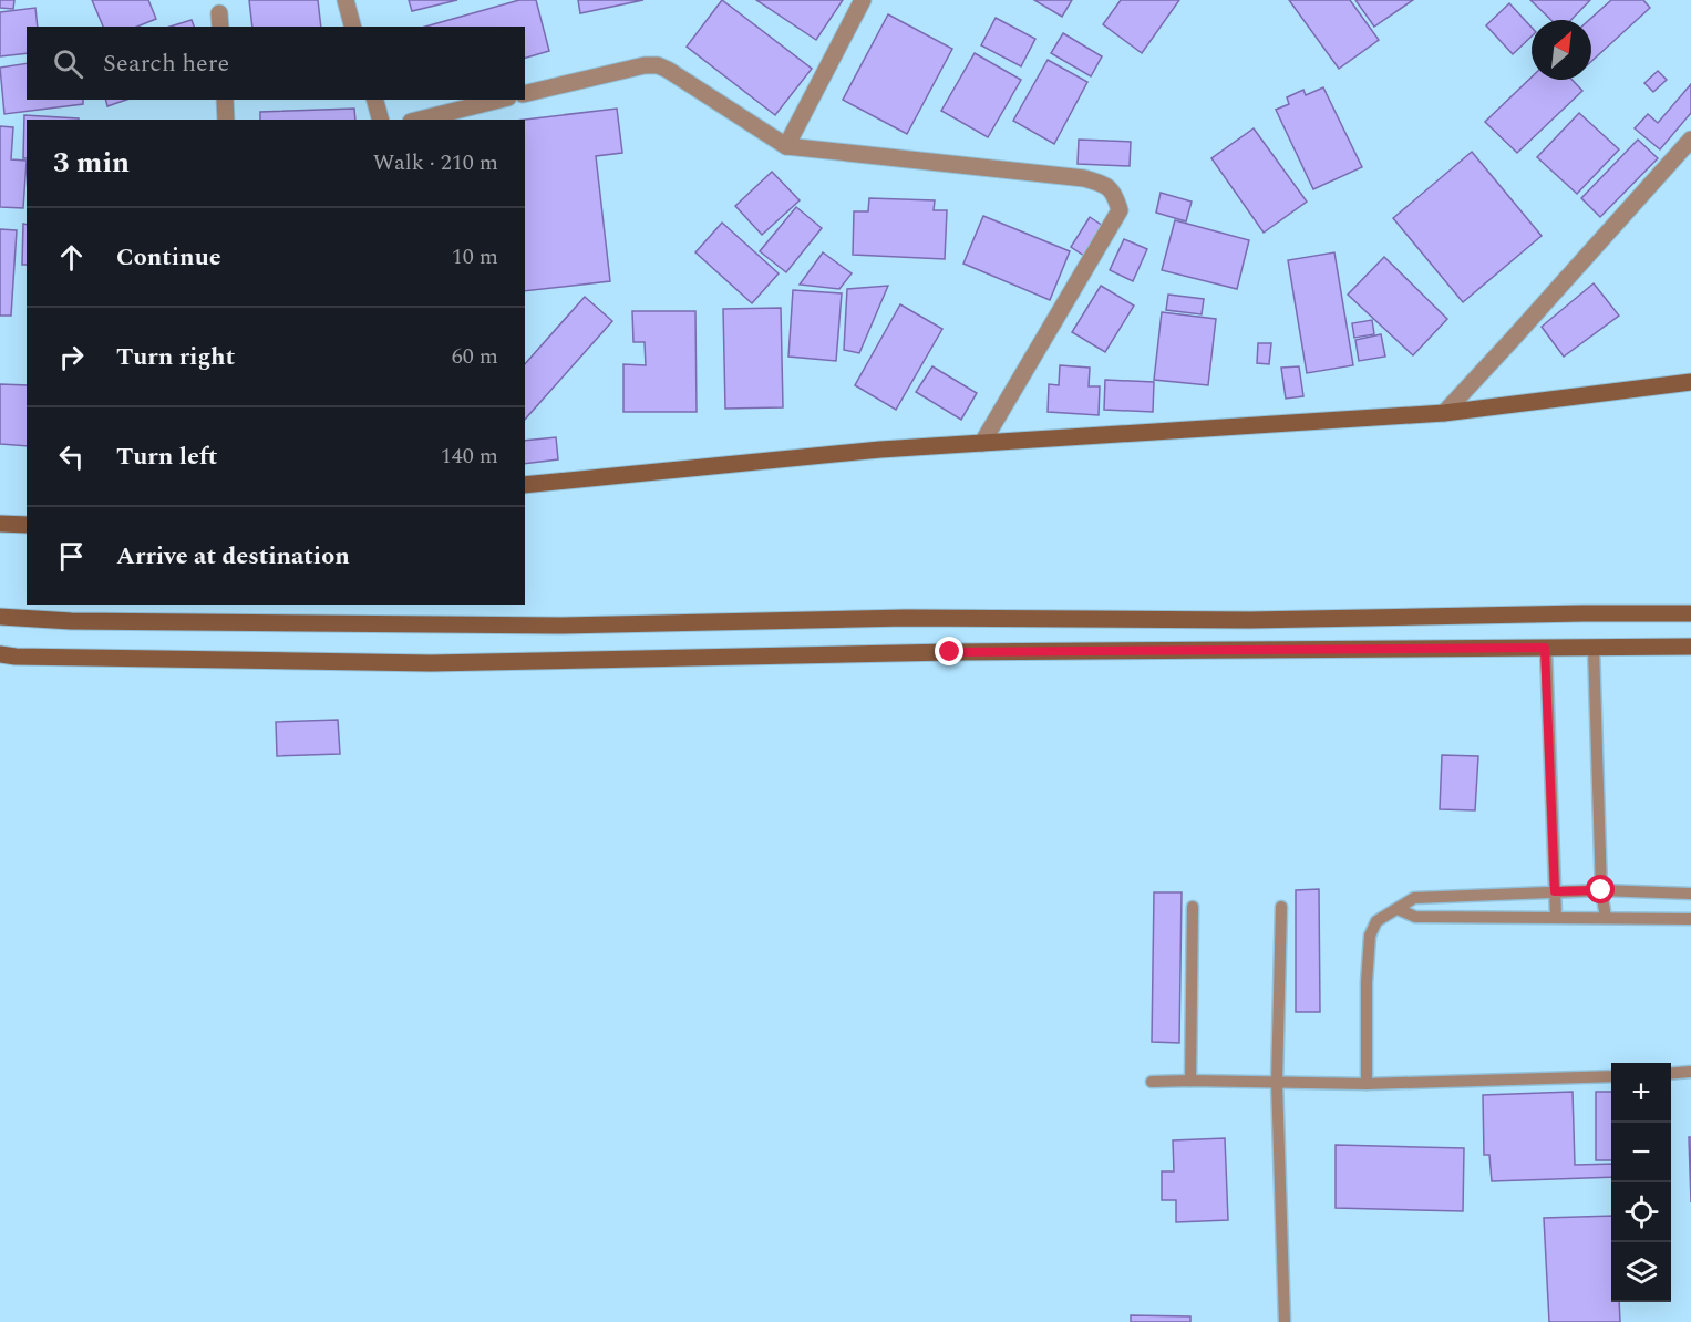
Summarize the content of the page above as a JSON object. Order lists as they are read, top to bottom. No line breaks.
{"north":"top right","page":{"search":"Search here","heading":["3 min","Walk · 210 m"],"list":[["Continue","10 m"],["Turn right","60 m"],["Turn left","140 m"],"Arrive at destination"],"map_buttons":["+","−"]}}
